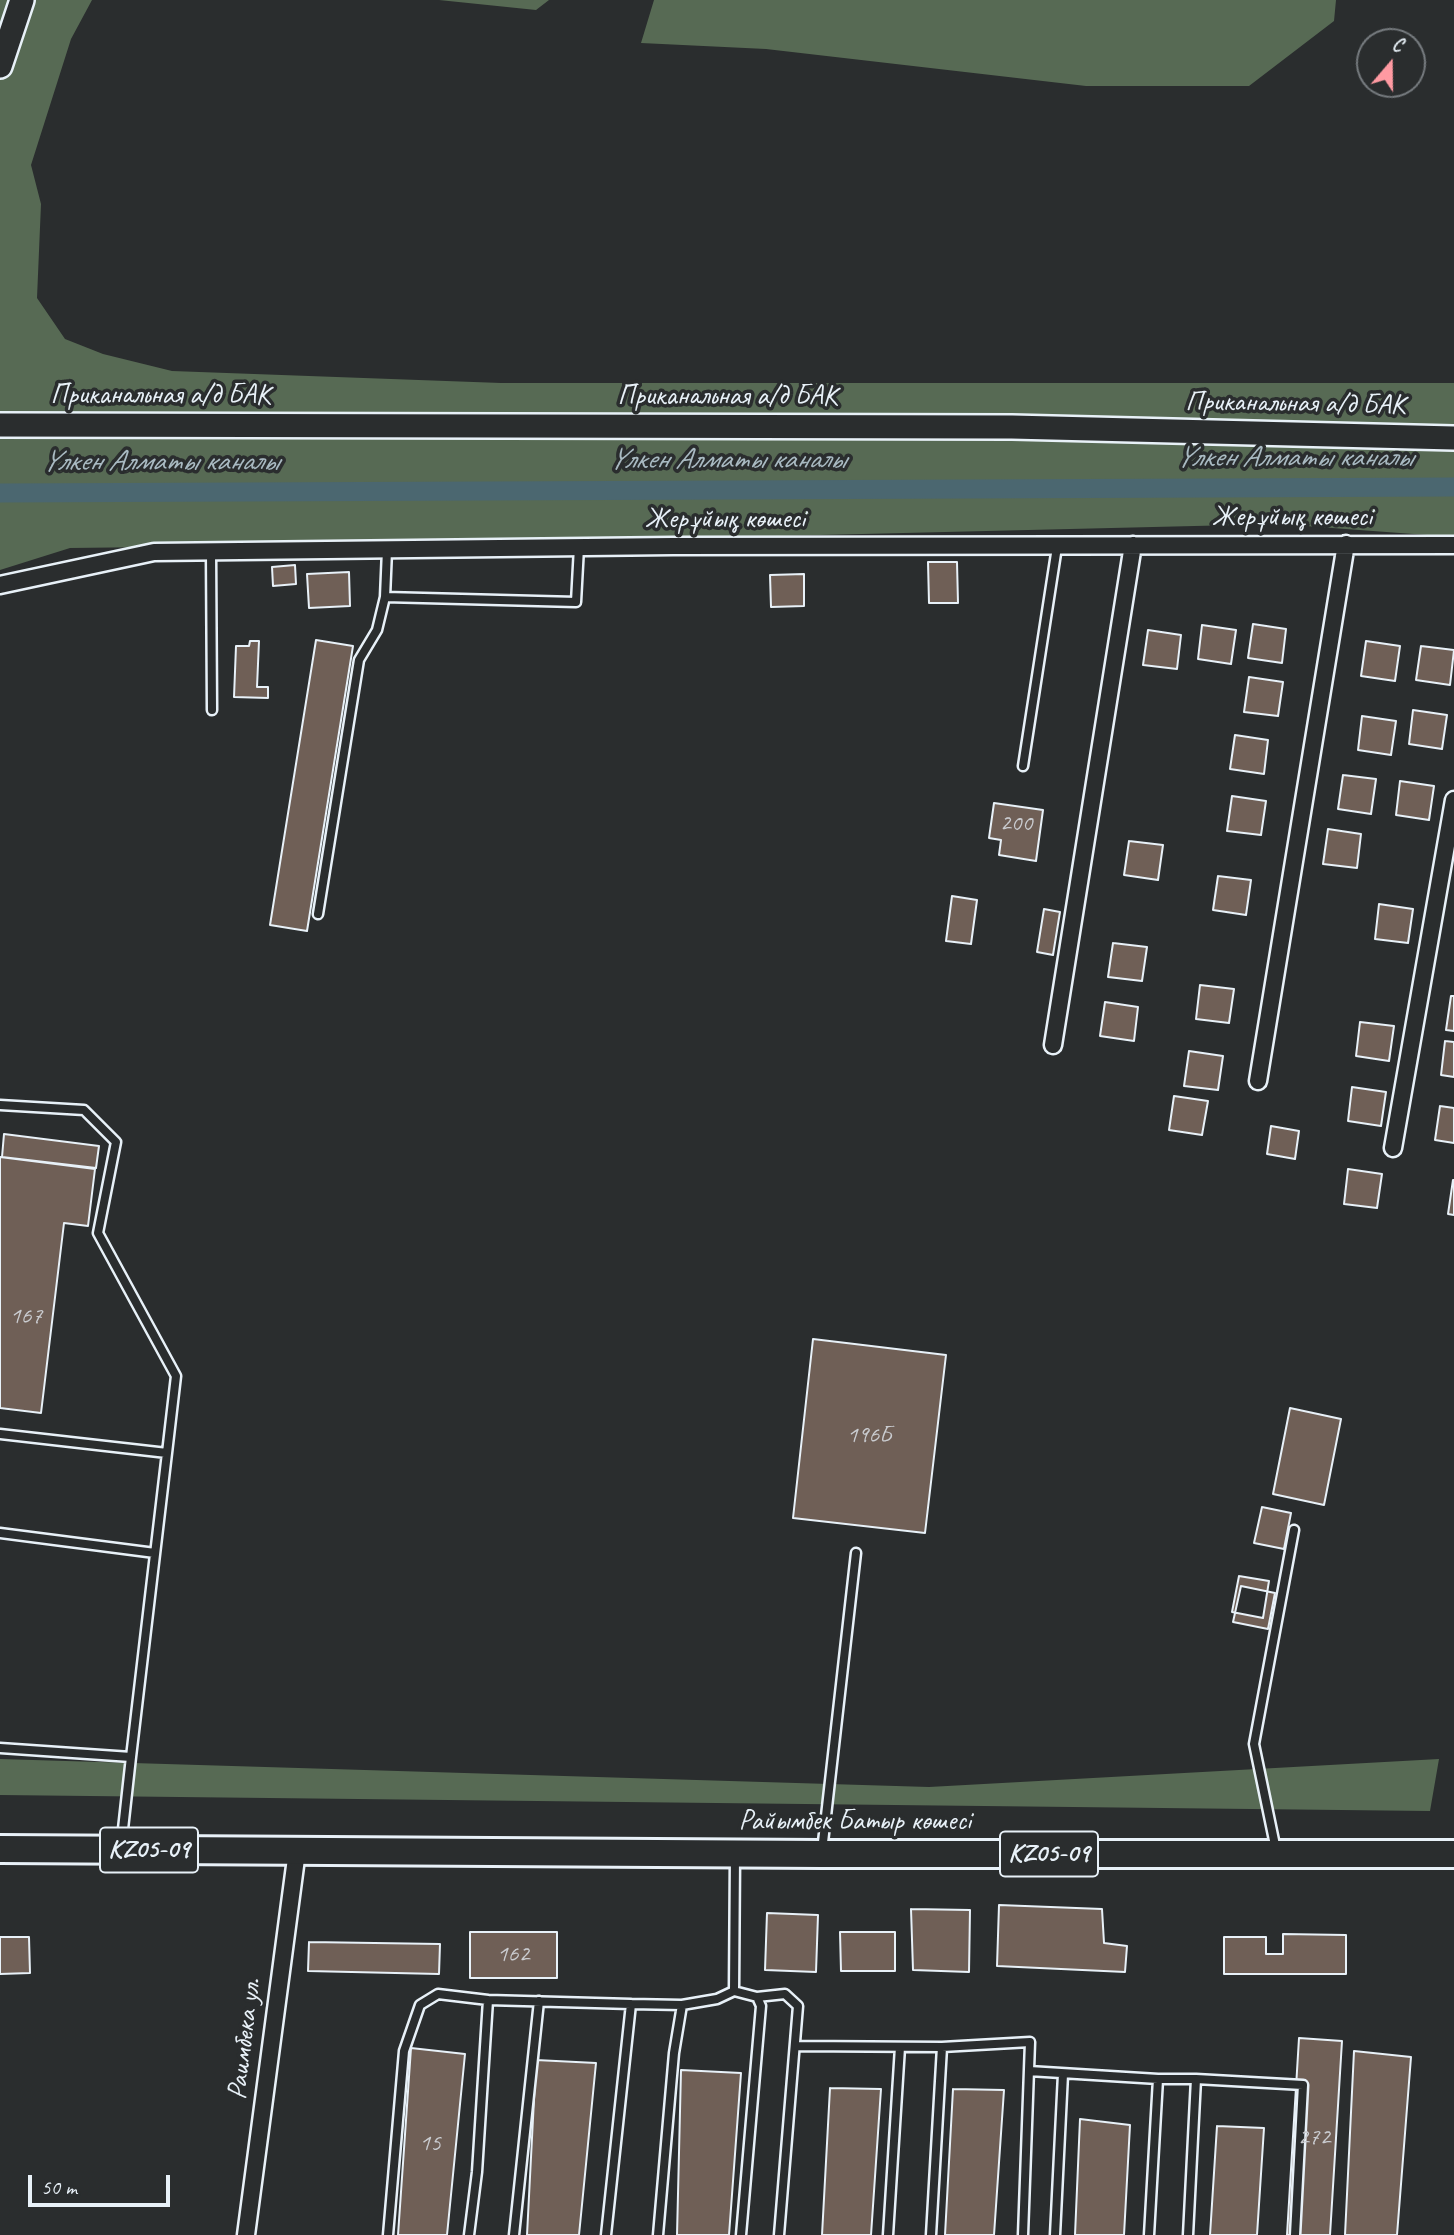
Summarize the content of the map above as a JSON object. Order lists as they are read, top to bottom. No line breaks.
{"streets":{"main road":["Райымбек Батыр көшесі","KZ05-09"],"street":["Приканальная а/д БАК","Жерұйық көшесі","Раимбека ул."]},"crossings":[["Райымбек Батыр көшесі","KZ05-09"],["Райымбек Батыр көшесі","Раимбека ул."],["KZ05-09","Раимбека ул."]],"water":["Үлкен Алматы каналы"],"house_numbers":["200","167","196Б","162","272","15"],"scale_bar":"50 m","north":"top"}
